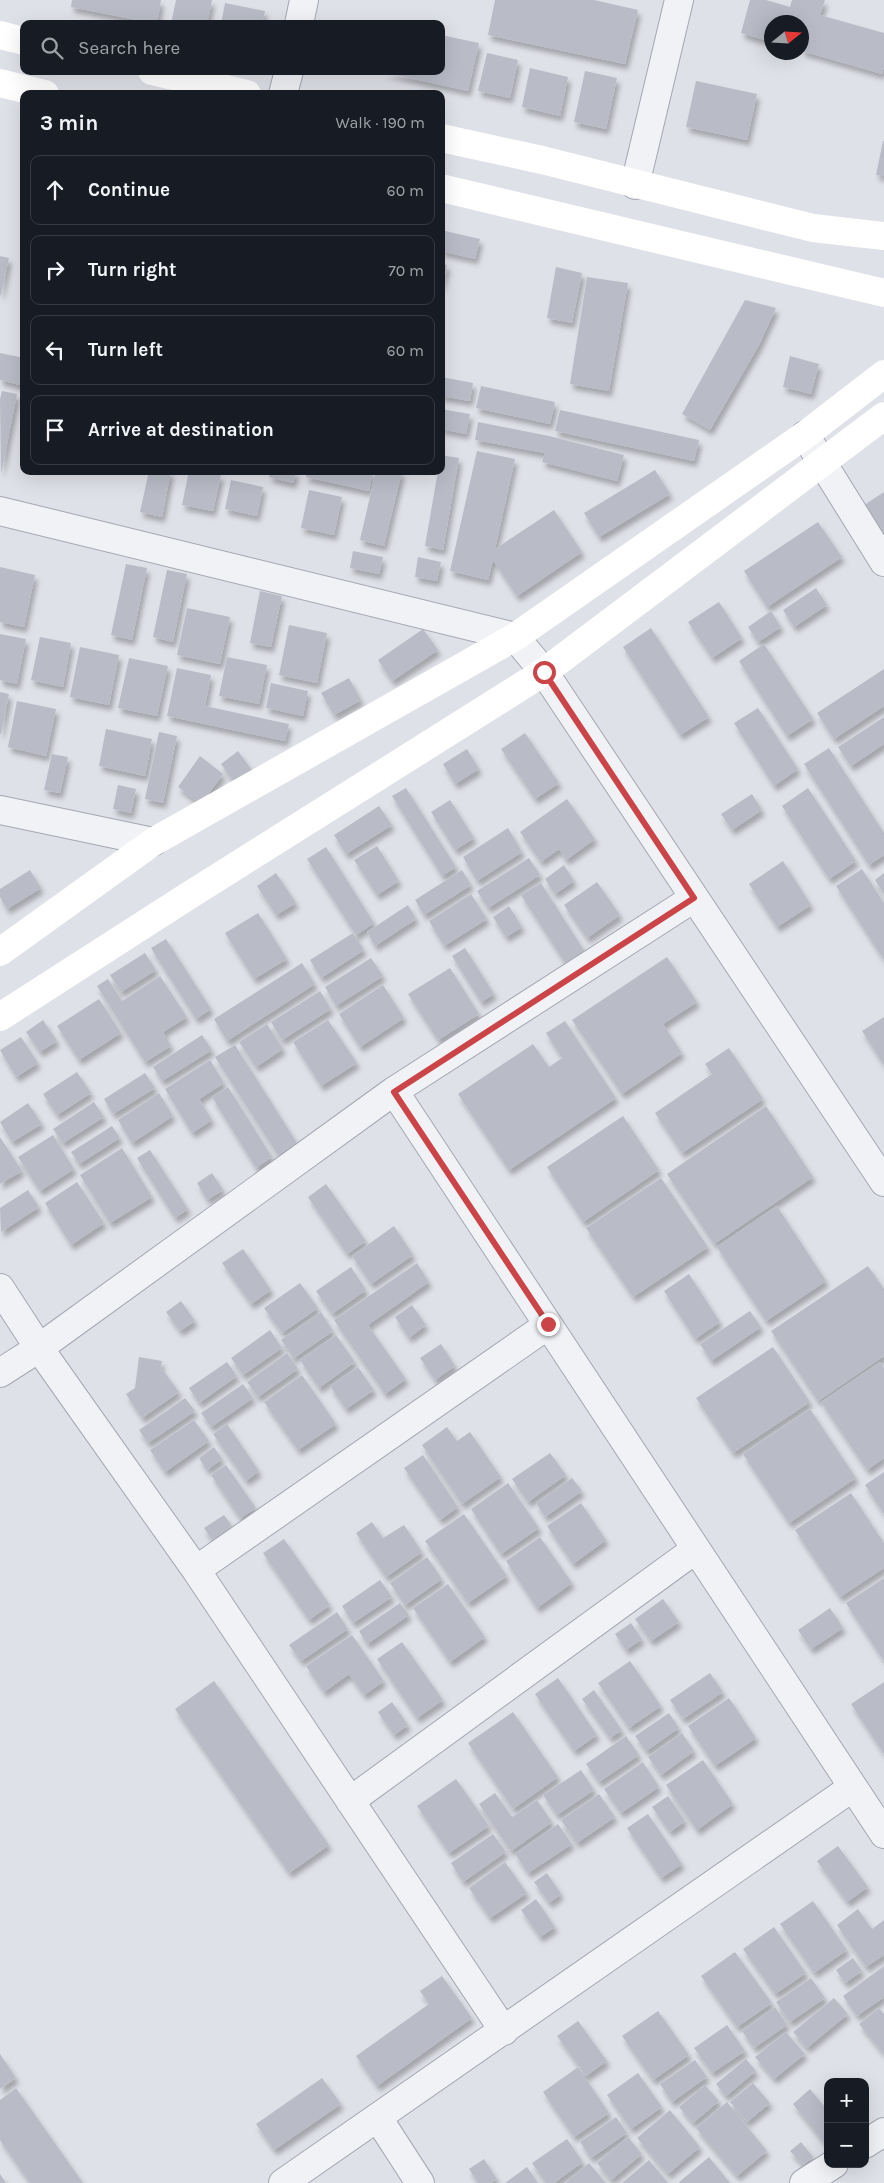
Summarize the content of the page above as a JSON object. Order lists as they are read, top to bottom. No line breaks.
{"north":"right","page":{"search":"Search here","heading":["3 min","Walk · 190 m"],"list":[["Continue","60 m"],["Turn right","70 m"],["Turn left","60 m"],"Arrive at destination"],"map_buttons":["+","−"]}}
